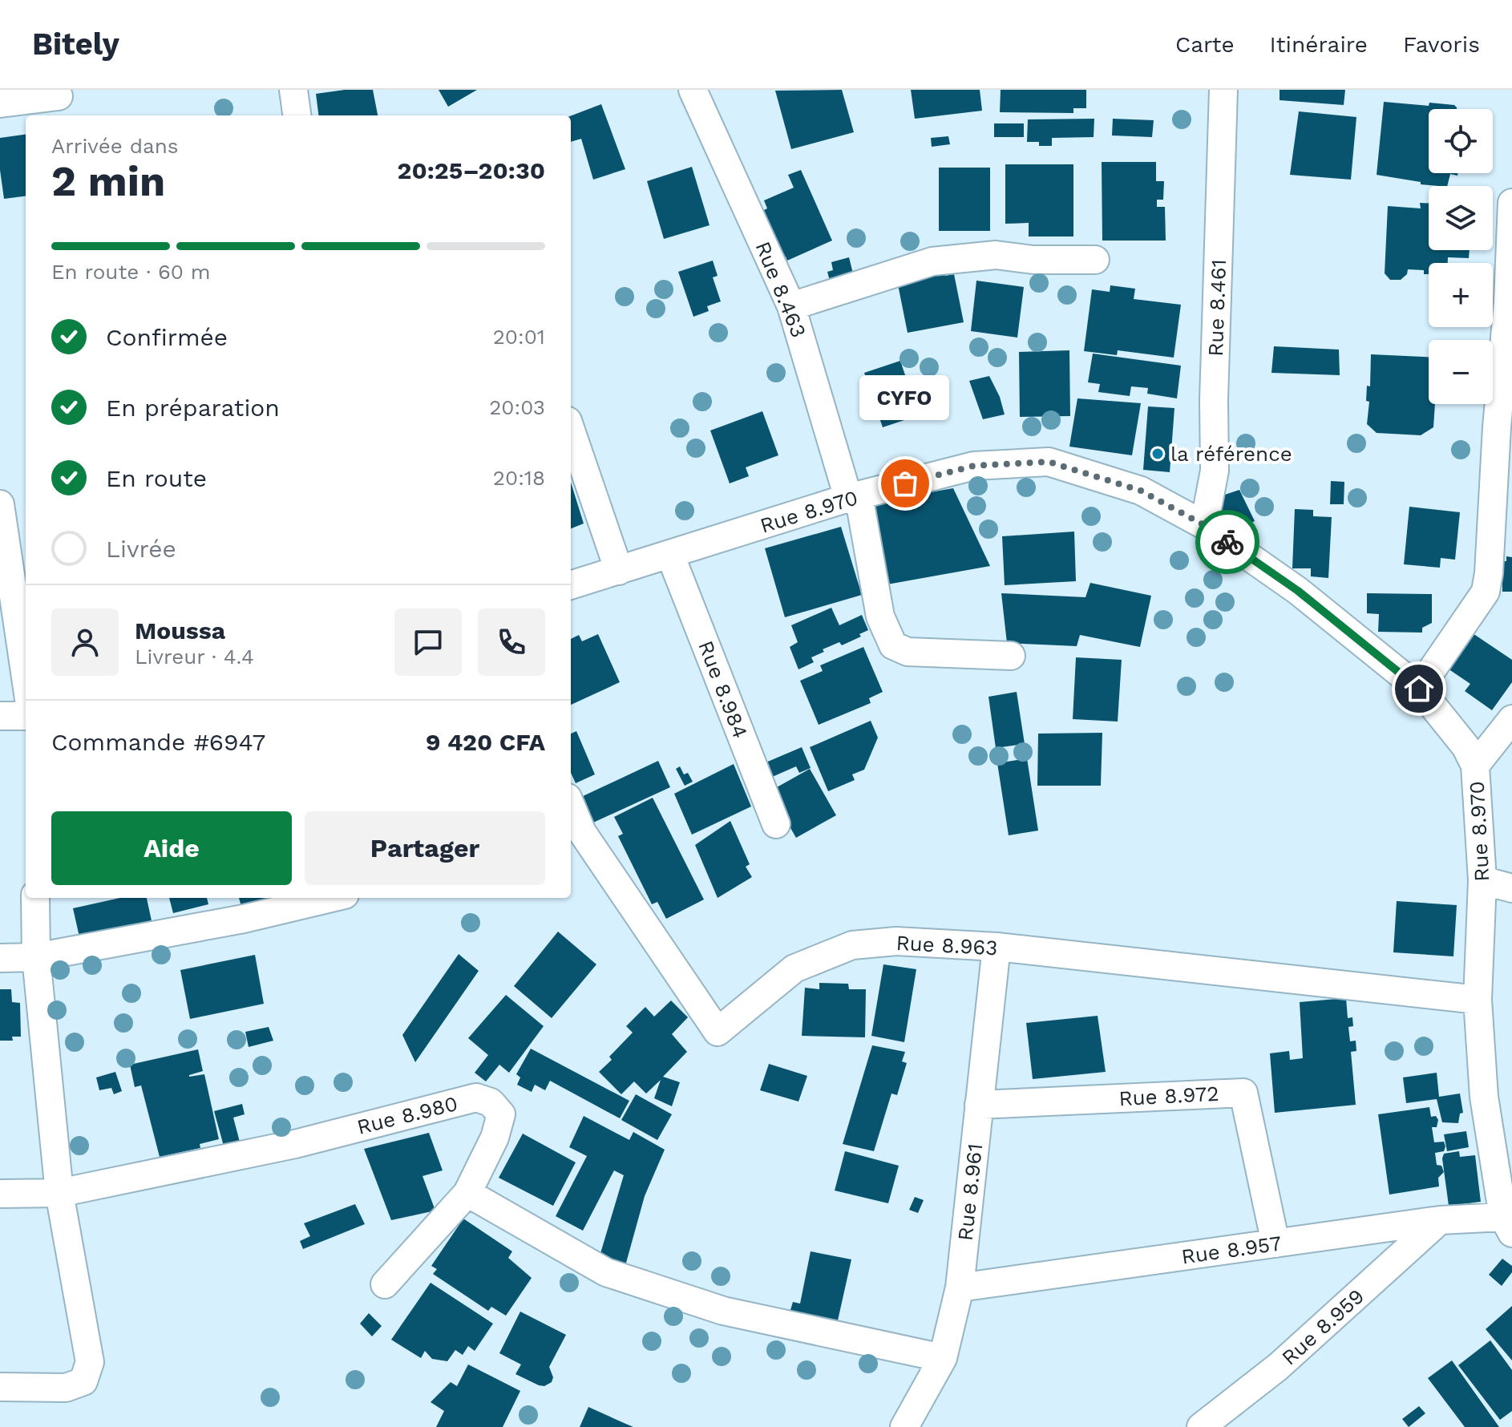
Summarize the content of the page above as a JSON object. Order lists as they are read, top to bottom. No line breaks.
{"streets":{"street":["Rue 8.463","Rue 8.461","Rue 8.970","Rue 8.984","Rue 8.963","Rue 8.972","Rue 8.980","Rue 8.961","Rue 8.957","Rue 8.959"]},"crossings":[["Rue 8.463","Rue 8.970"],["Rue 8.461","Rue 8.970"],["Rue 8.970","Rue 8.984"],["Rue 8.970","Rue 8.963"],["Rue 8.970","Rue 8.957"],["Rue 8.963","Rue 8.961"],["Rue 8.972","Rue 8.961"],["Rue 8.972","Rue 8.957"],["Rue 8.961","Rue 8.957"],["Rue 8.957","Rue 8.959"]],"places":["la référence","CYFO"],"page":{"header":"Bitely","nav":["Carte","Itinéraire","Favoris"],"map_buttons":["+","−"],"heading":["2 min","Arrivée dans","20:25–20:30"],"panel":["Moussa","Livreur · 4.4","Commande #6947","9 420 CFA"],"bar":"En route · 60 m","list":[["Confirmée","20:01"],["En préparation","20:03"],["En route","20:18"],"Livrée"],"bubble":"CYFO","buttons":["Aide","Partager"]}}
